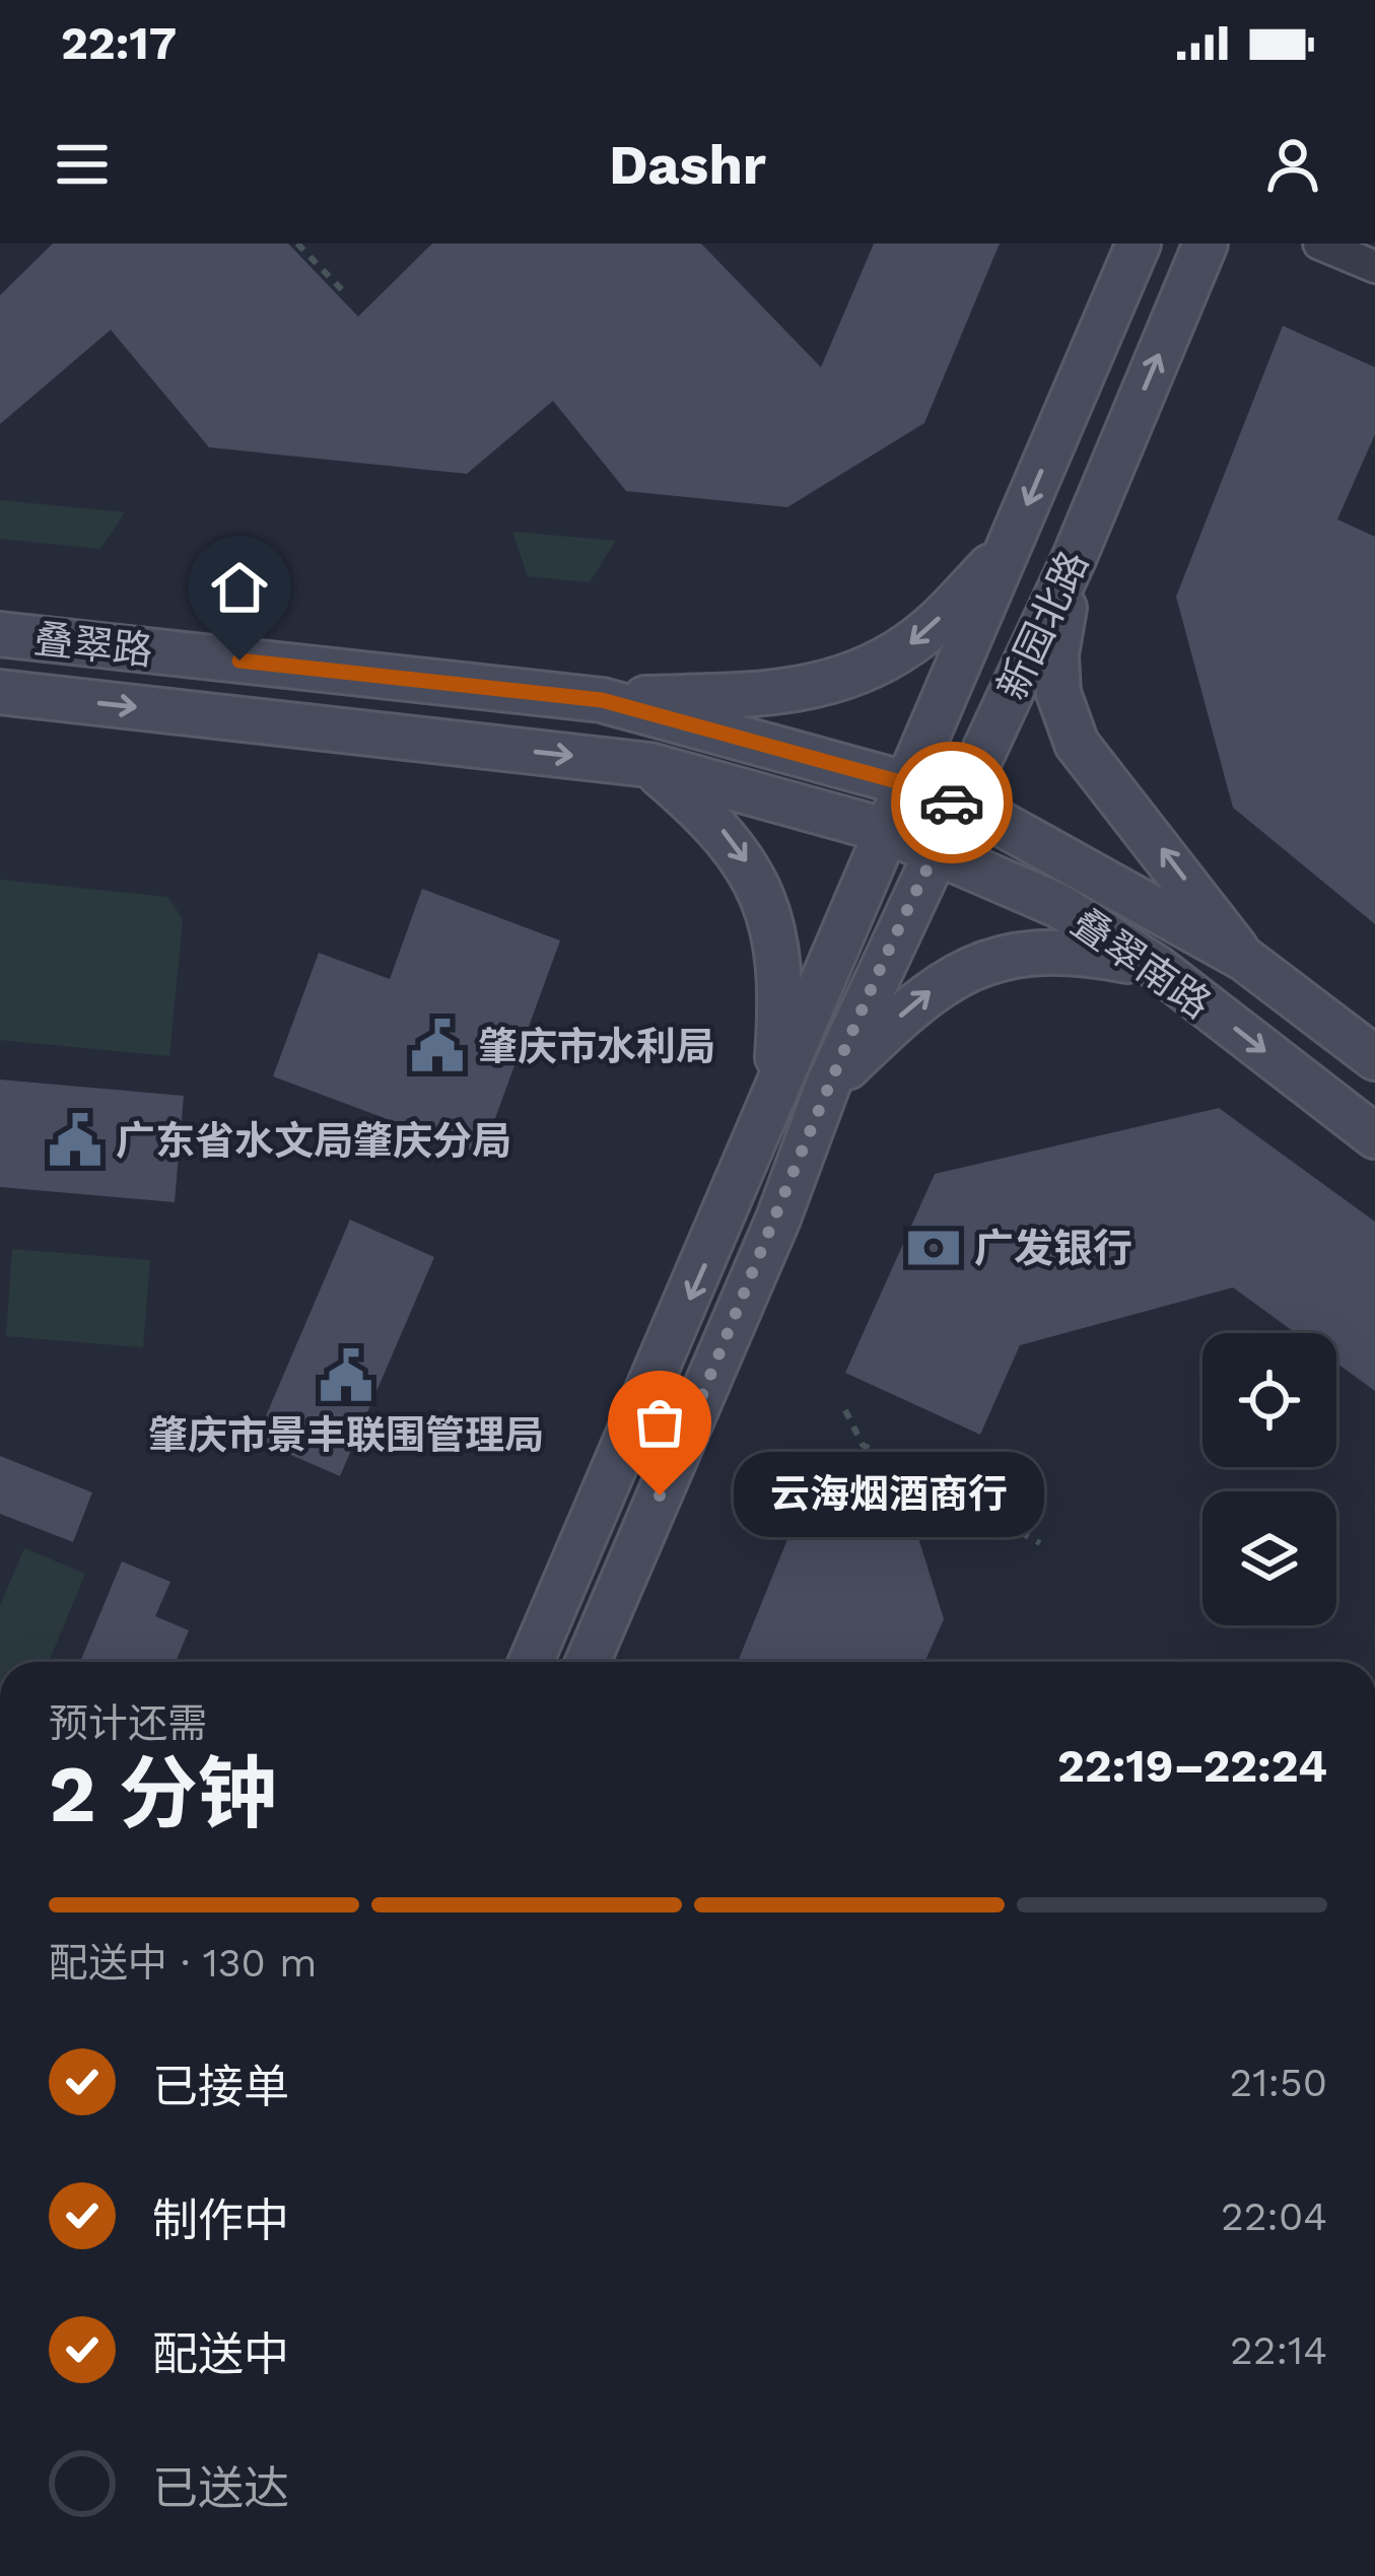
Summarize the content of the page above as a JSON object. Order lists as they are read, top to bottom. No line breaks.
{"streets":{"main road":["新园北路","叠翠路","叠翠南路"]},"crossings":[["新园北路","叠翠路"],["新园北路","叠翠南路"],["叠翠路","叠翠南路"]],"places":{"public building":["肇庆市水利局","广东省水文局肇庆分局","肇庆市景丰联围管理局"],"bank":["广发银行"],"other":["云海烟酒商行"]},"page":{"status":"22:17","header":"Dashr","bubble":"云海烟酒商行","heading":["2 分钟","预计还需","22:19–22:24"],"bar":"配送中 · 130 m","list":[["已接单","21:50"],["制作中","22:04"],["配送中","22:14"],"已送达"]}}
